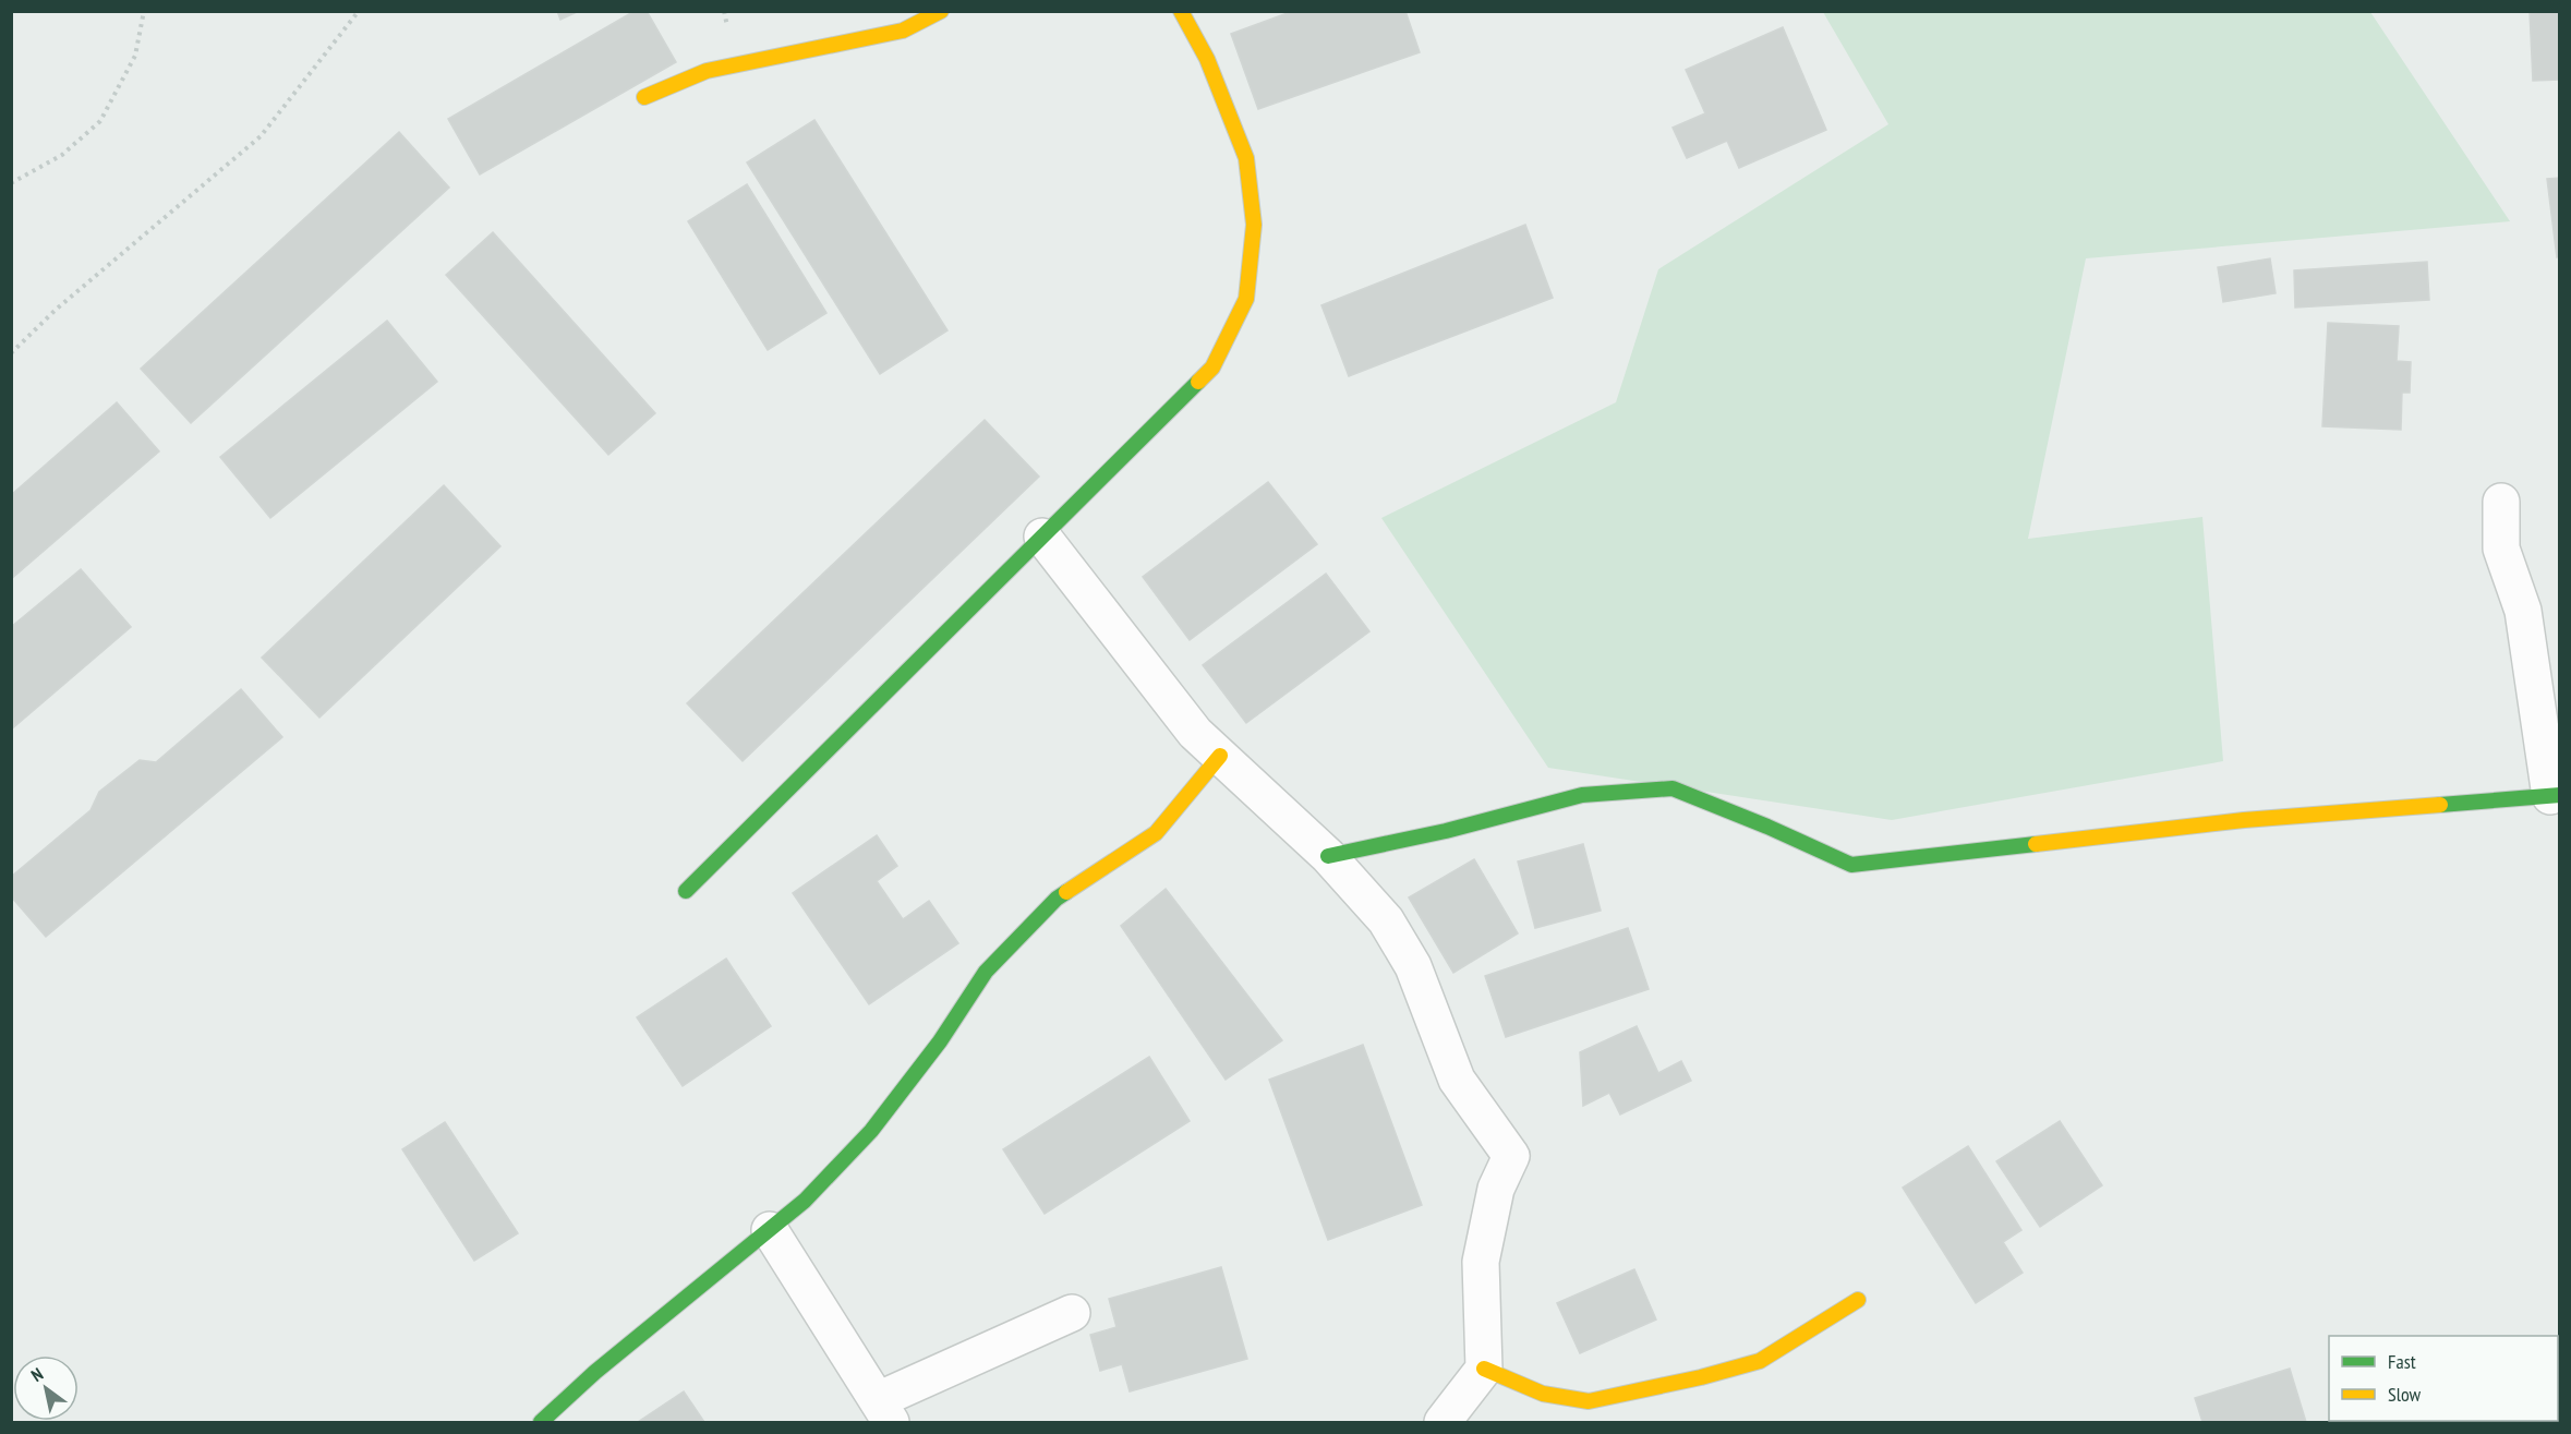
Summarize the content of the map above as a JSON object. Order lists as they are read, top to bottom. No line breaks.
{"legend":["Fast","Slow"],"north":"top left"}
